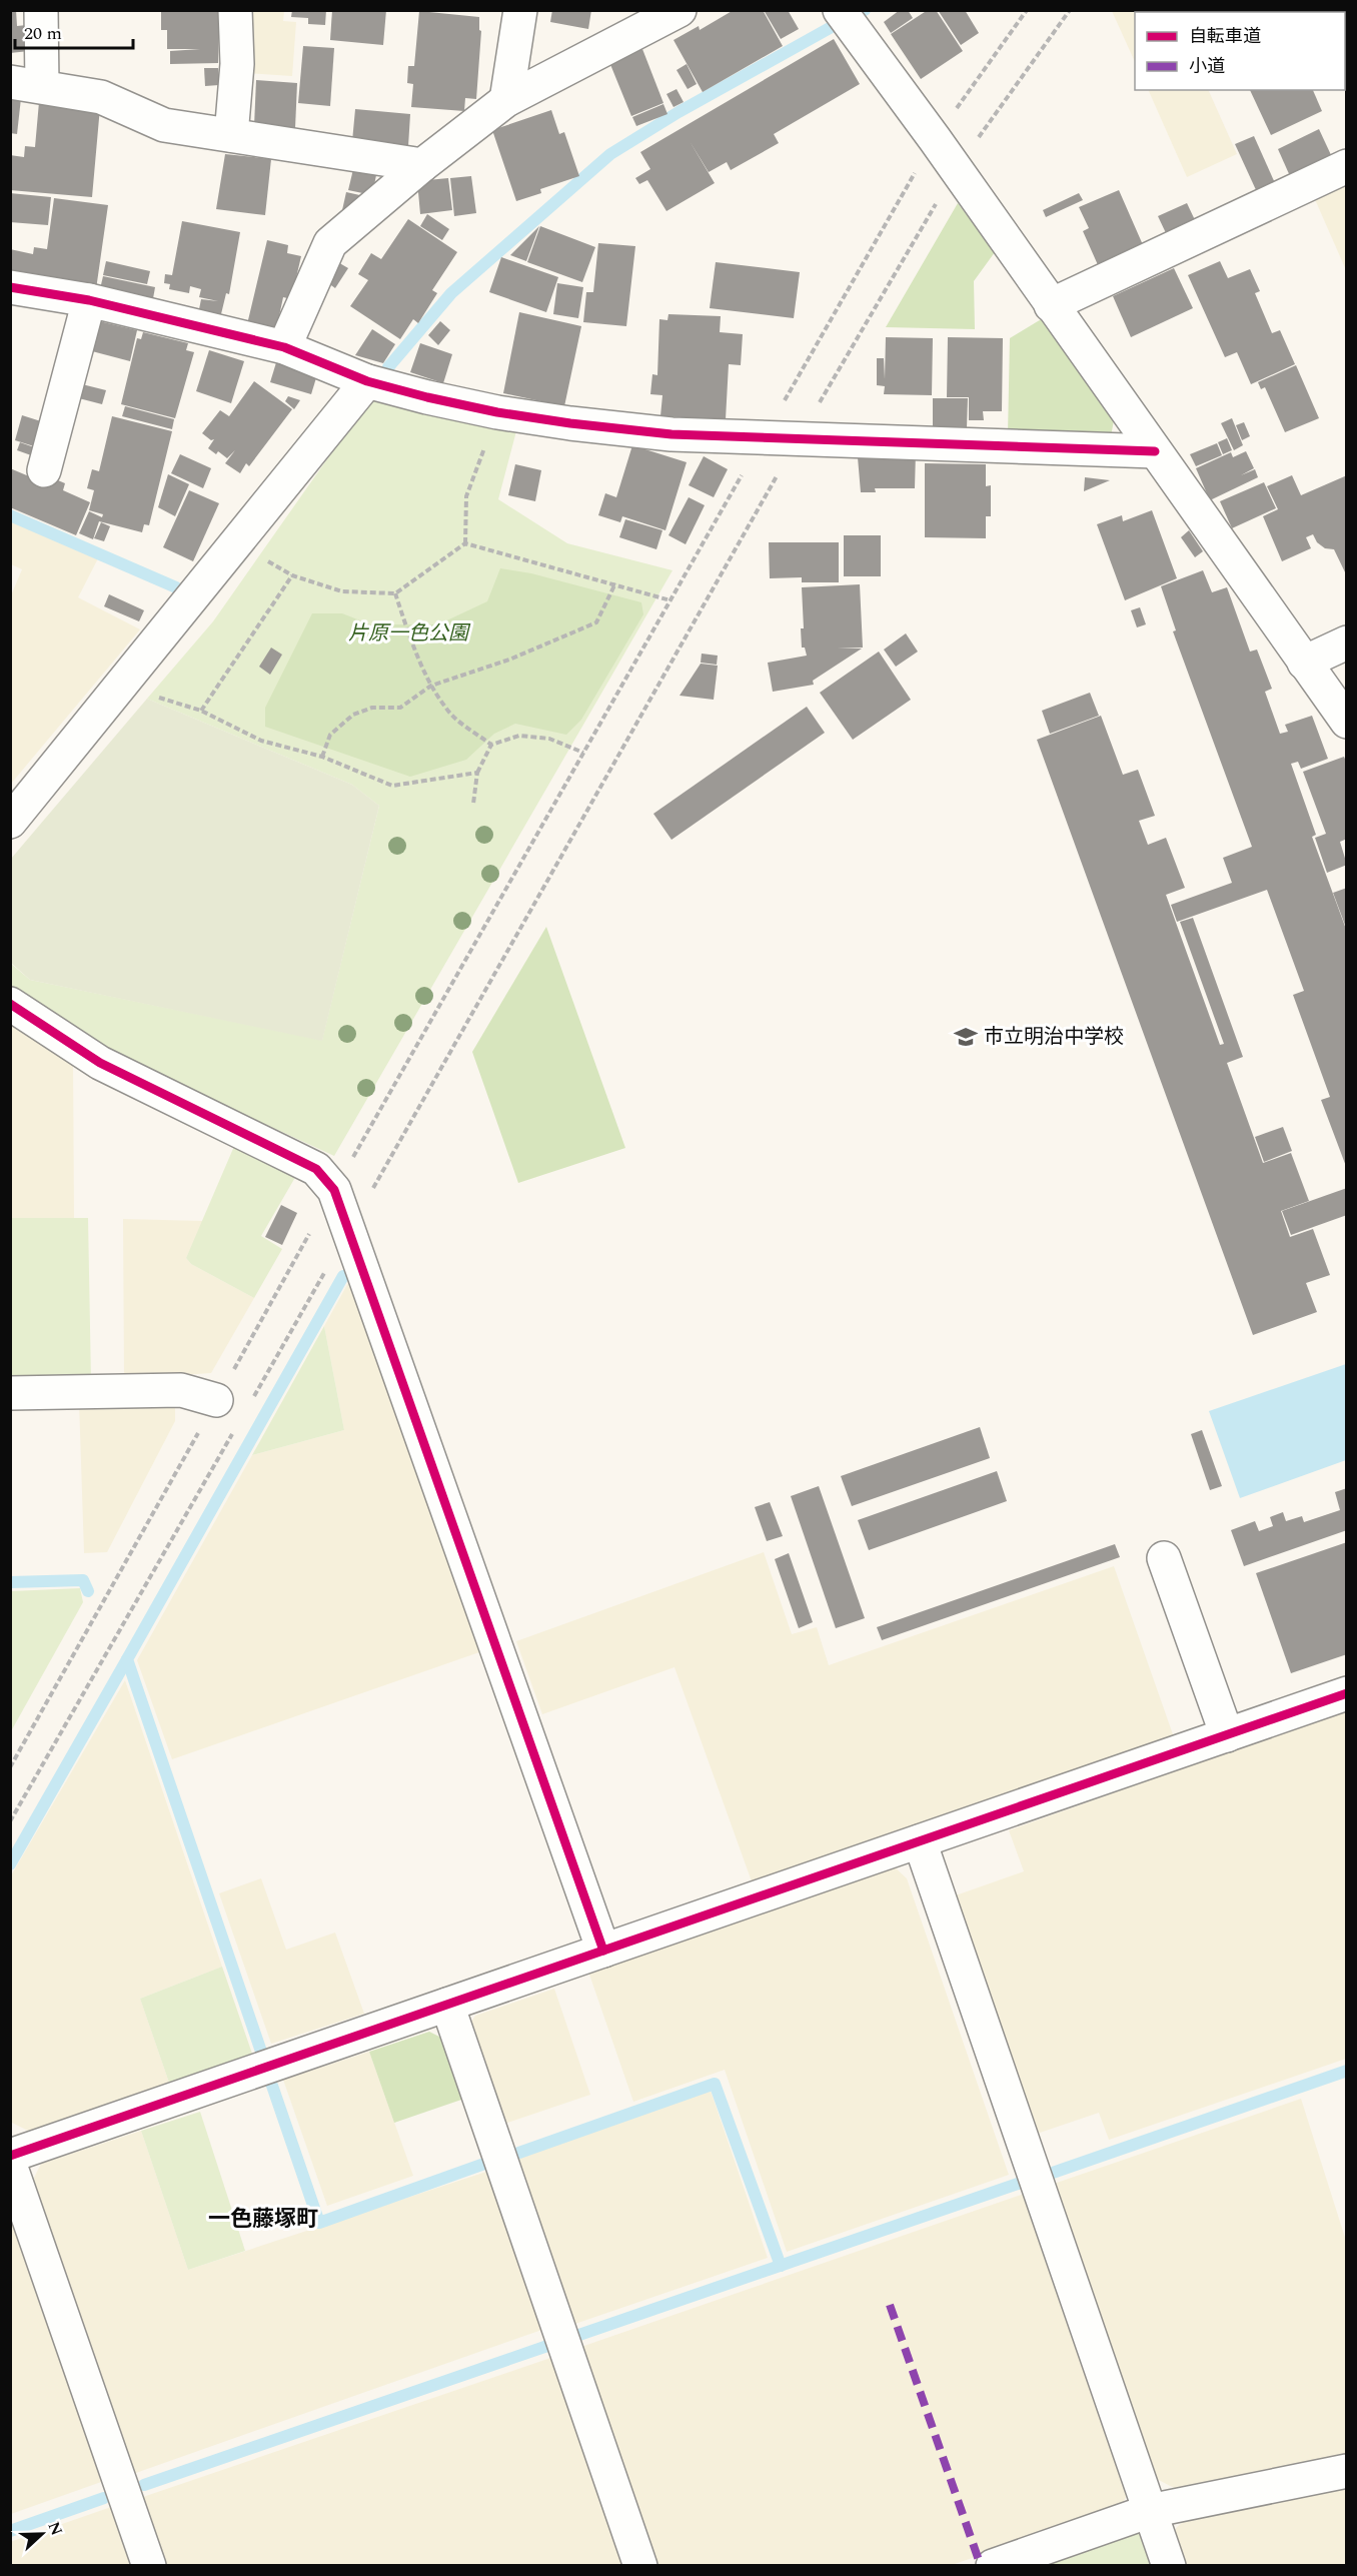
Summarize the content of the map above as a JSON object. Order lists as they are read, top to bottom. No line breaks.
{"districts":["一色藤塚町"],"parks":["片原一色公園"],"places":{"school or university":["市立明治中学校"]},"legend":["自転車道","小道"],"scale_bar":"20 m","north":"right"}
